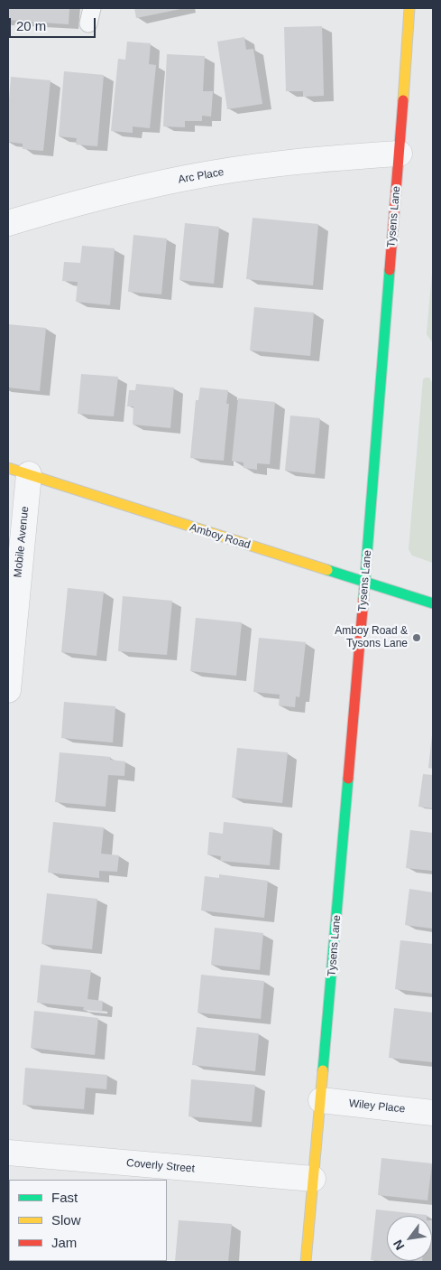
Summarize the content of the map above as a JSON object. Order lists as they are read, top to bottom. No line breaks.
{"streets":{"street":["Arc Place","Tysens Lane","Amboy Road","Mobile Avenue","Wiley Place","Coverly Street"]},"crossings":[["Arc Place","Tysens Lane"],["Tysens Lane","Amboy Road"],["Tysens Lane","Wiley Place"],["Tysens Lane","Coverly Street"],["Amboy Road","Mobile Avenue"]],"places":["Amboy Road & Tysons Lane"],"legend":["Fast","Slow","Jam"],"scale_bar":"20 m","north":"bottom left"}
